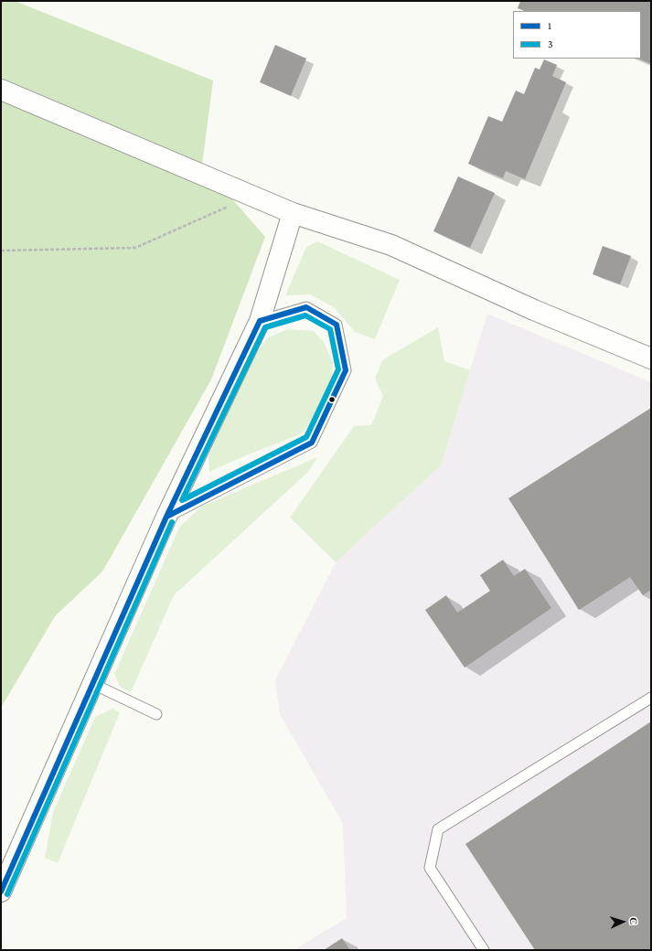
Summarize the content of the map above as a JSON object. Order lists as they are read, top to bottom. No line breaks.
{"lines":["transit line 1","transit line 3"],"legend":["1","3"],"north":"right"}
